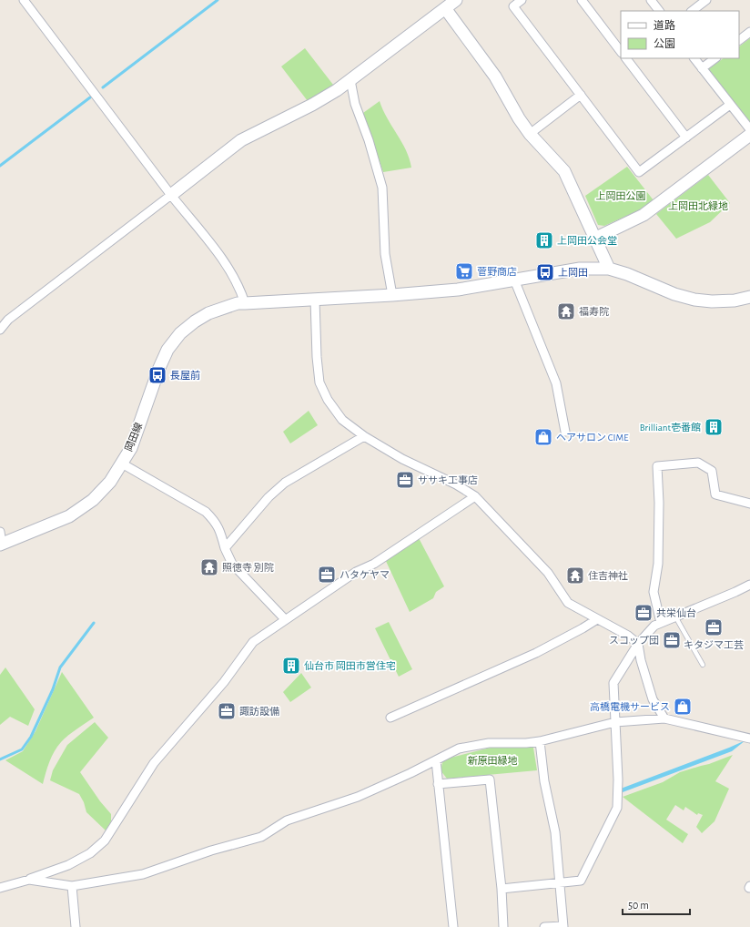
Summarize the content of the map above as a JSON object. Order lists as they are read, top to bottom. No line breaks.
{"streets":{"street":["岡田線"]},"parks":["上岡田公園","上岡田北緑地","新原田緑地"],"places":{"building":["上岡田公会堂","Brilliant壱番館","仙台市 岡田市営住宅"],"supermarket":["菅野商店"],"bus stop":["上岡田","長屋前"],"temple":["福寿院","照徳寺 別院","住吉神社"],"shop":["ヘアサロン CIME","高橋電機サービス"],"office":["ササキ工事店","ハタケヤマ","共栄仙台","キタジマ工芸","スコップ団","諏訪設備"]},"legend":["道路","公園"],"scale_bar":"50 m"}
